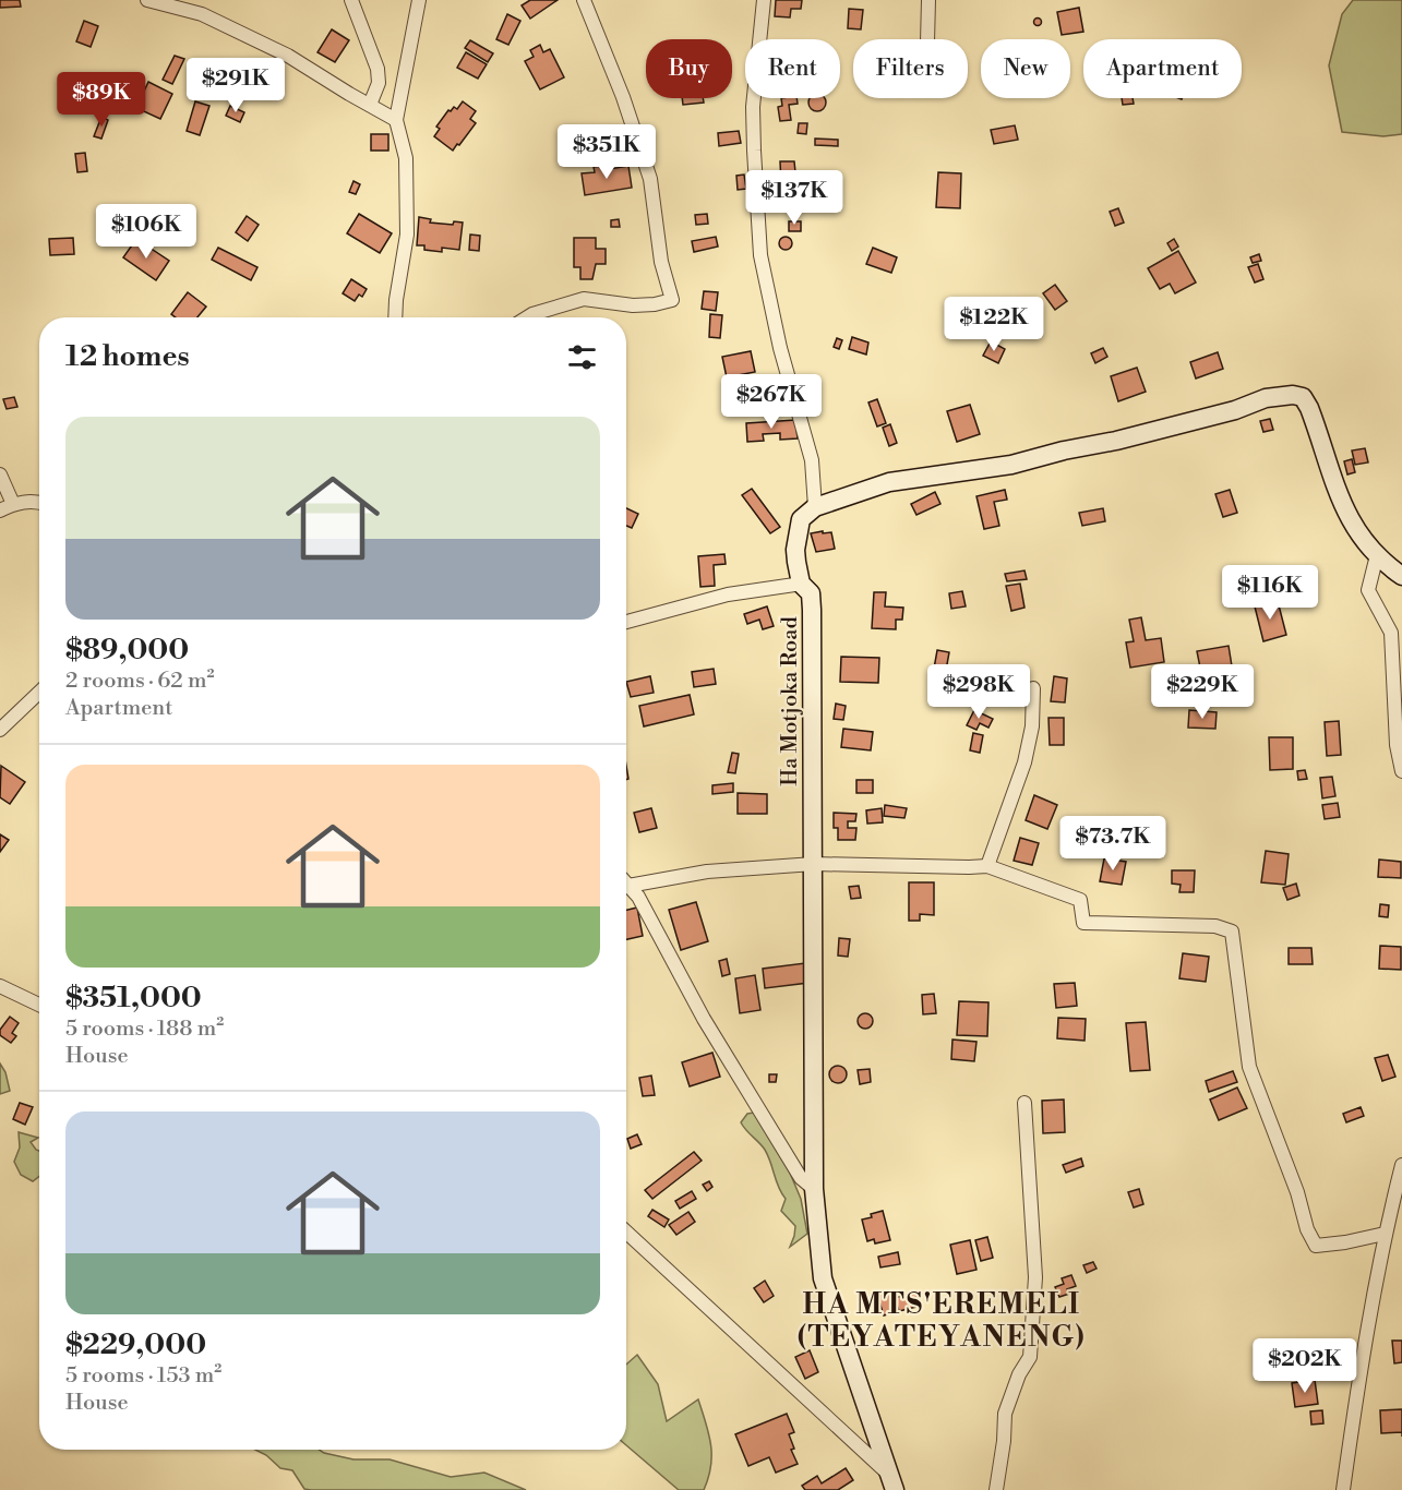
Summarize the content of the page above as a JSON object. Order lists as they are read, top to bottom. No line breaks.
{"streets":{"street":["Ha Motjoka Road"]},"districts":["HA MTS'EREMELI (TEYATEYANENG)"],"page":{"chip":["Buy","Rent","Filters","New","Apartment"],"price":["$291K","$89K","$351K","$137K","$106K","$122K","$267K","$116K","$298K","$229K","$73.7K","$202K"],"heading":"12 homes","list":[{"name":"$89,000","note":"2 rooms · 62 m² · Apartment"},{"name":"$351,000","note":"5 rooms · 188 m² · House"},{"name":"$229,000","note":"5 rooms · 153 m² · House"}]}}
